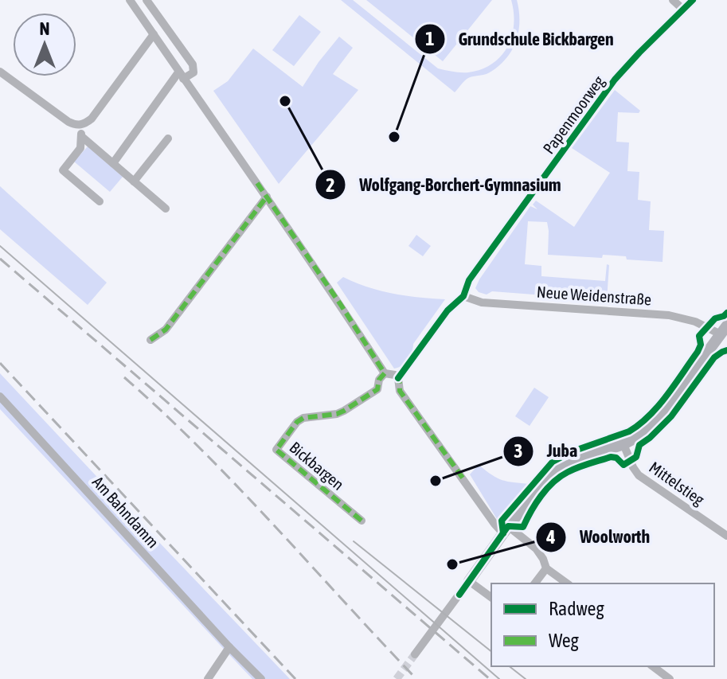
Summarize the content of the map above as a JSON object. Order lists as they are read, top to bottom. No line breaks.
{"streets":{"street":["Papenmoorweg","Neue Weidenstraße","Bickbargen","Mittelstieg","Am Bahndamm"]},"crossings":[["Papenmoorweg","Neue Weidenstraße"]],"places":["Wolfgang-Borchert-Gymnasium","Grundschule Bickbargen","Juba","Woolworth"],"legend":["Radweg","Weg"],"north":"top"}
